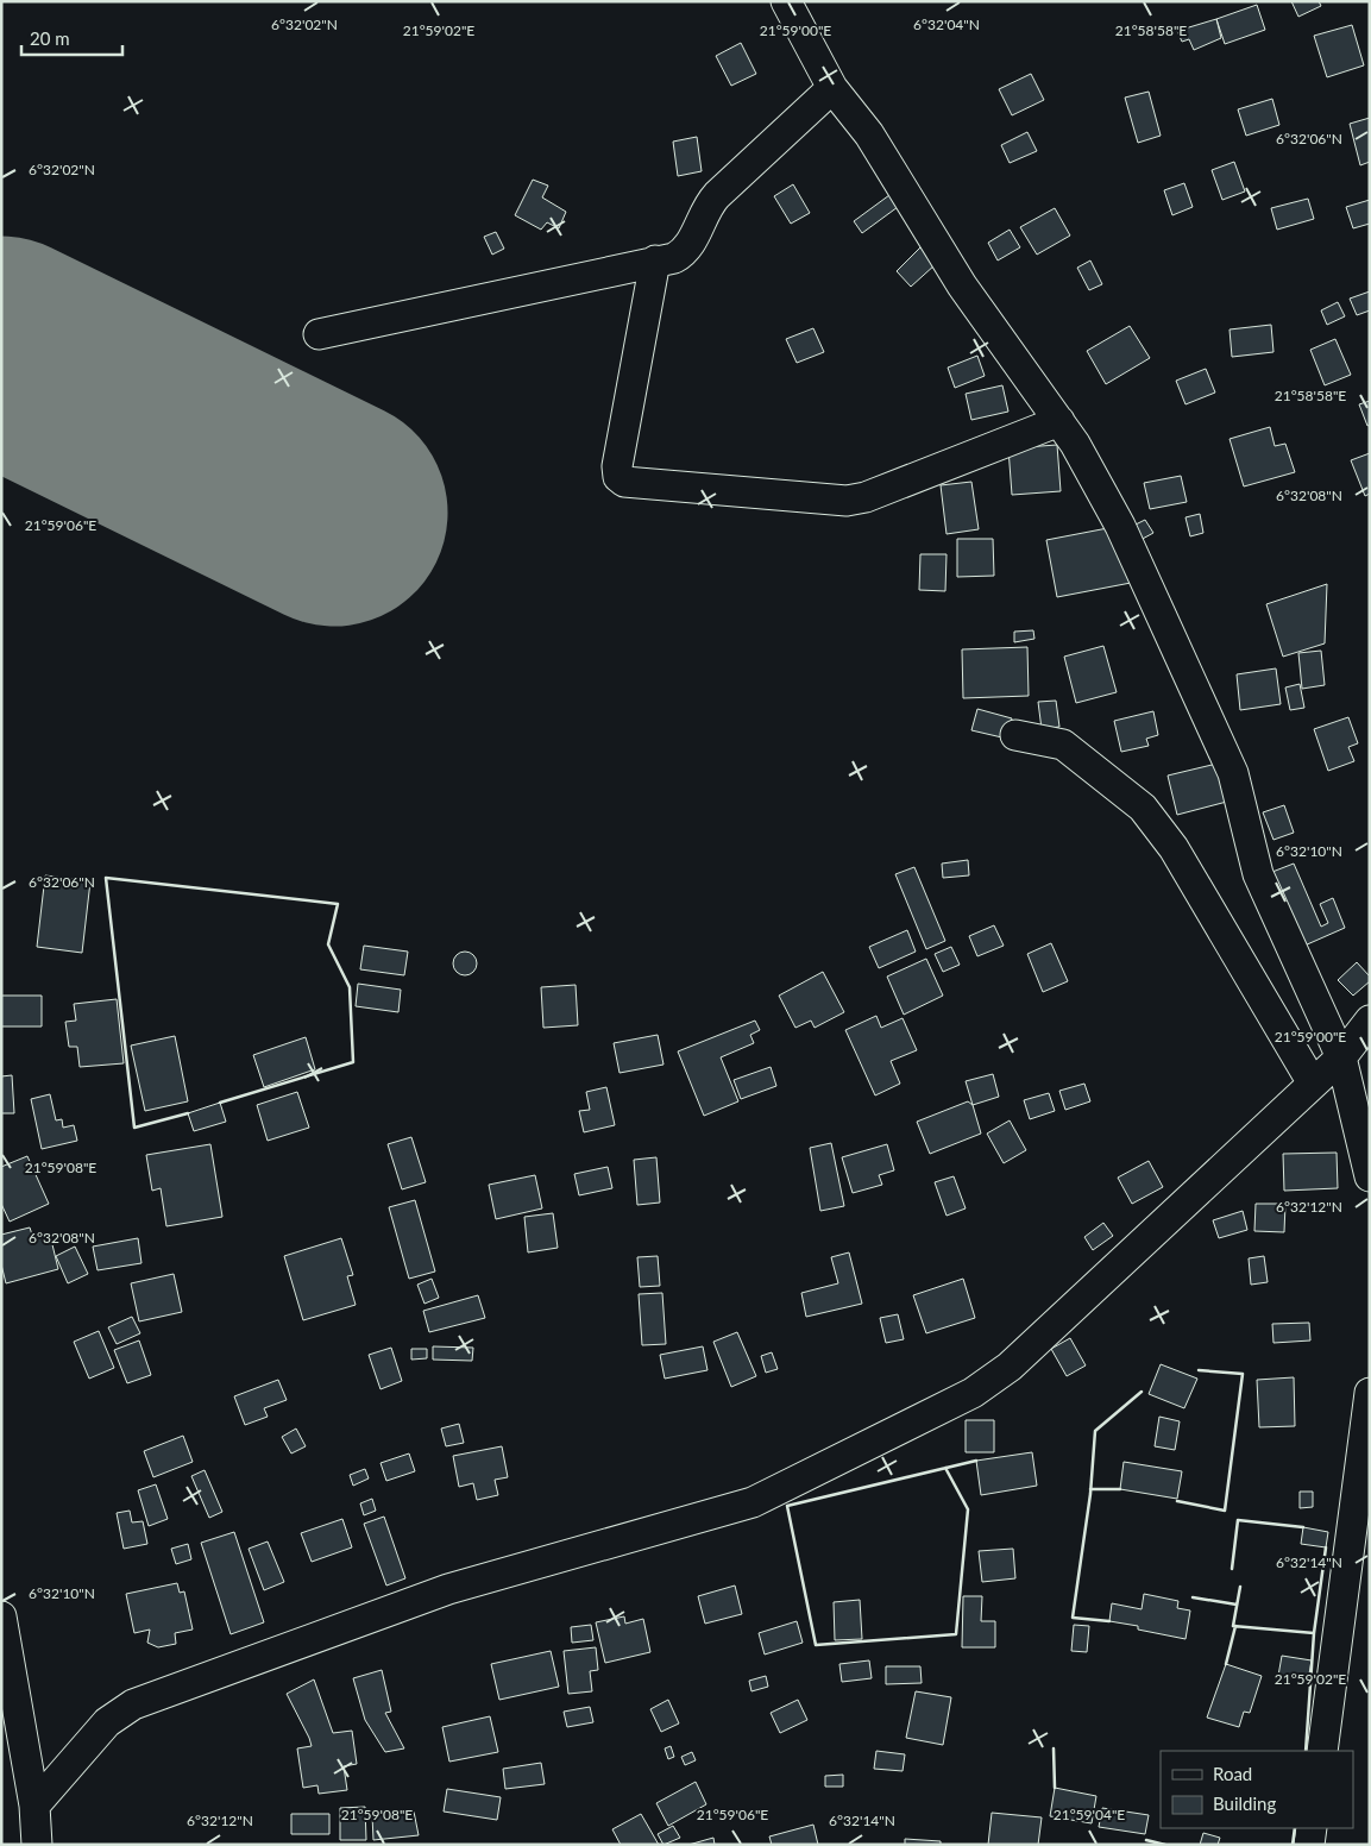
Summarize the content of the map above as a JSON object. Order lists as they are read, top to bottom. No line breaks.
{"legend":["Road","Building"],"scale_bar":"20 m","coordinates":["6°32'04\"N","6°32'02\"N","21°59'02\"E","21°59'00\"E","21°58'58\"E","6°32'06\"N","6°32'08\"N","21°59'06\"E","6°32'10\"N","21°59'08\"E","6°32'12\"N","6°32'14\"N","21°59'04\"E"]}
